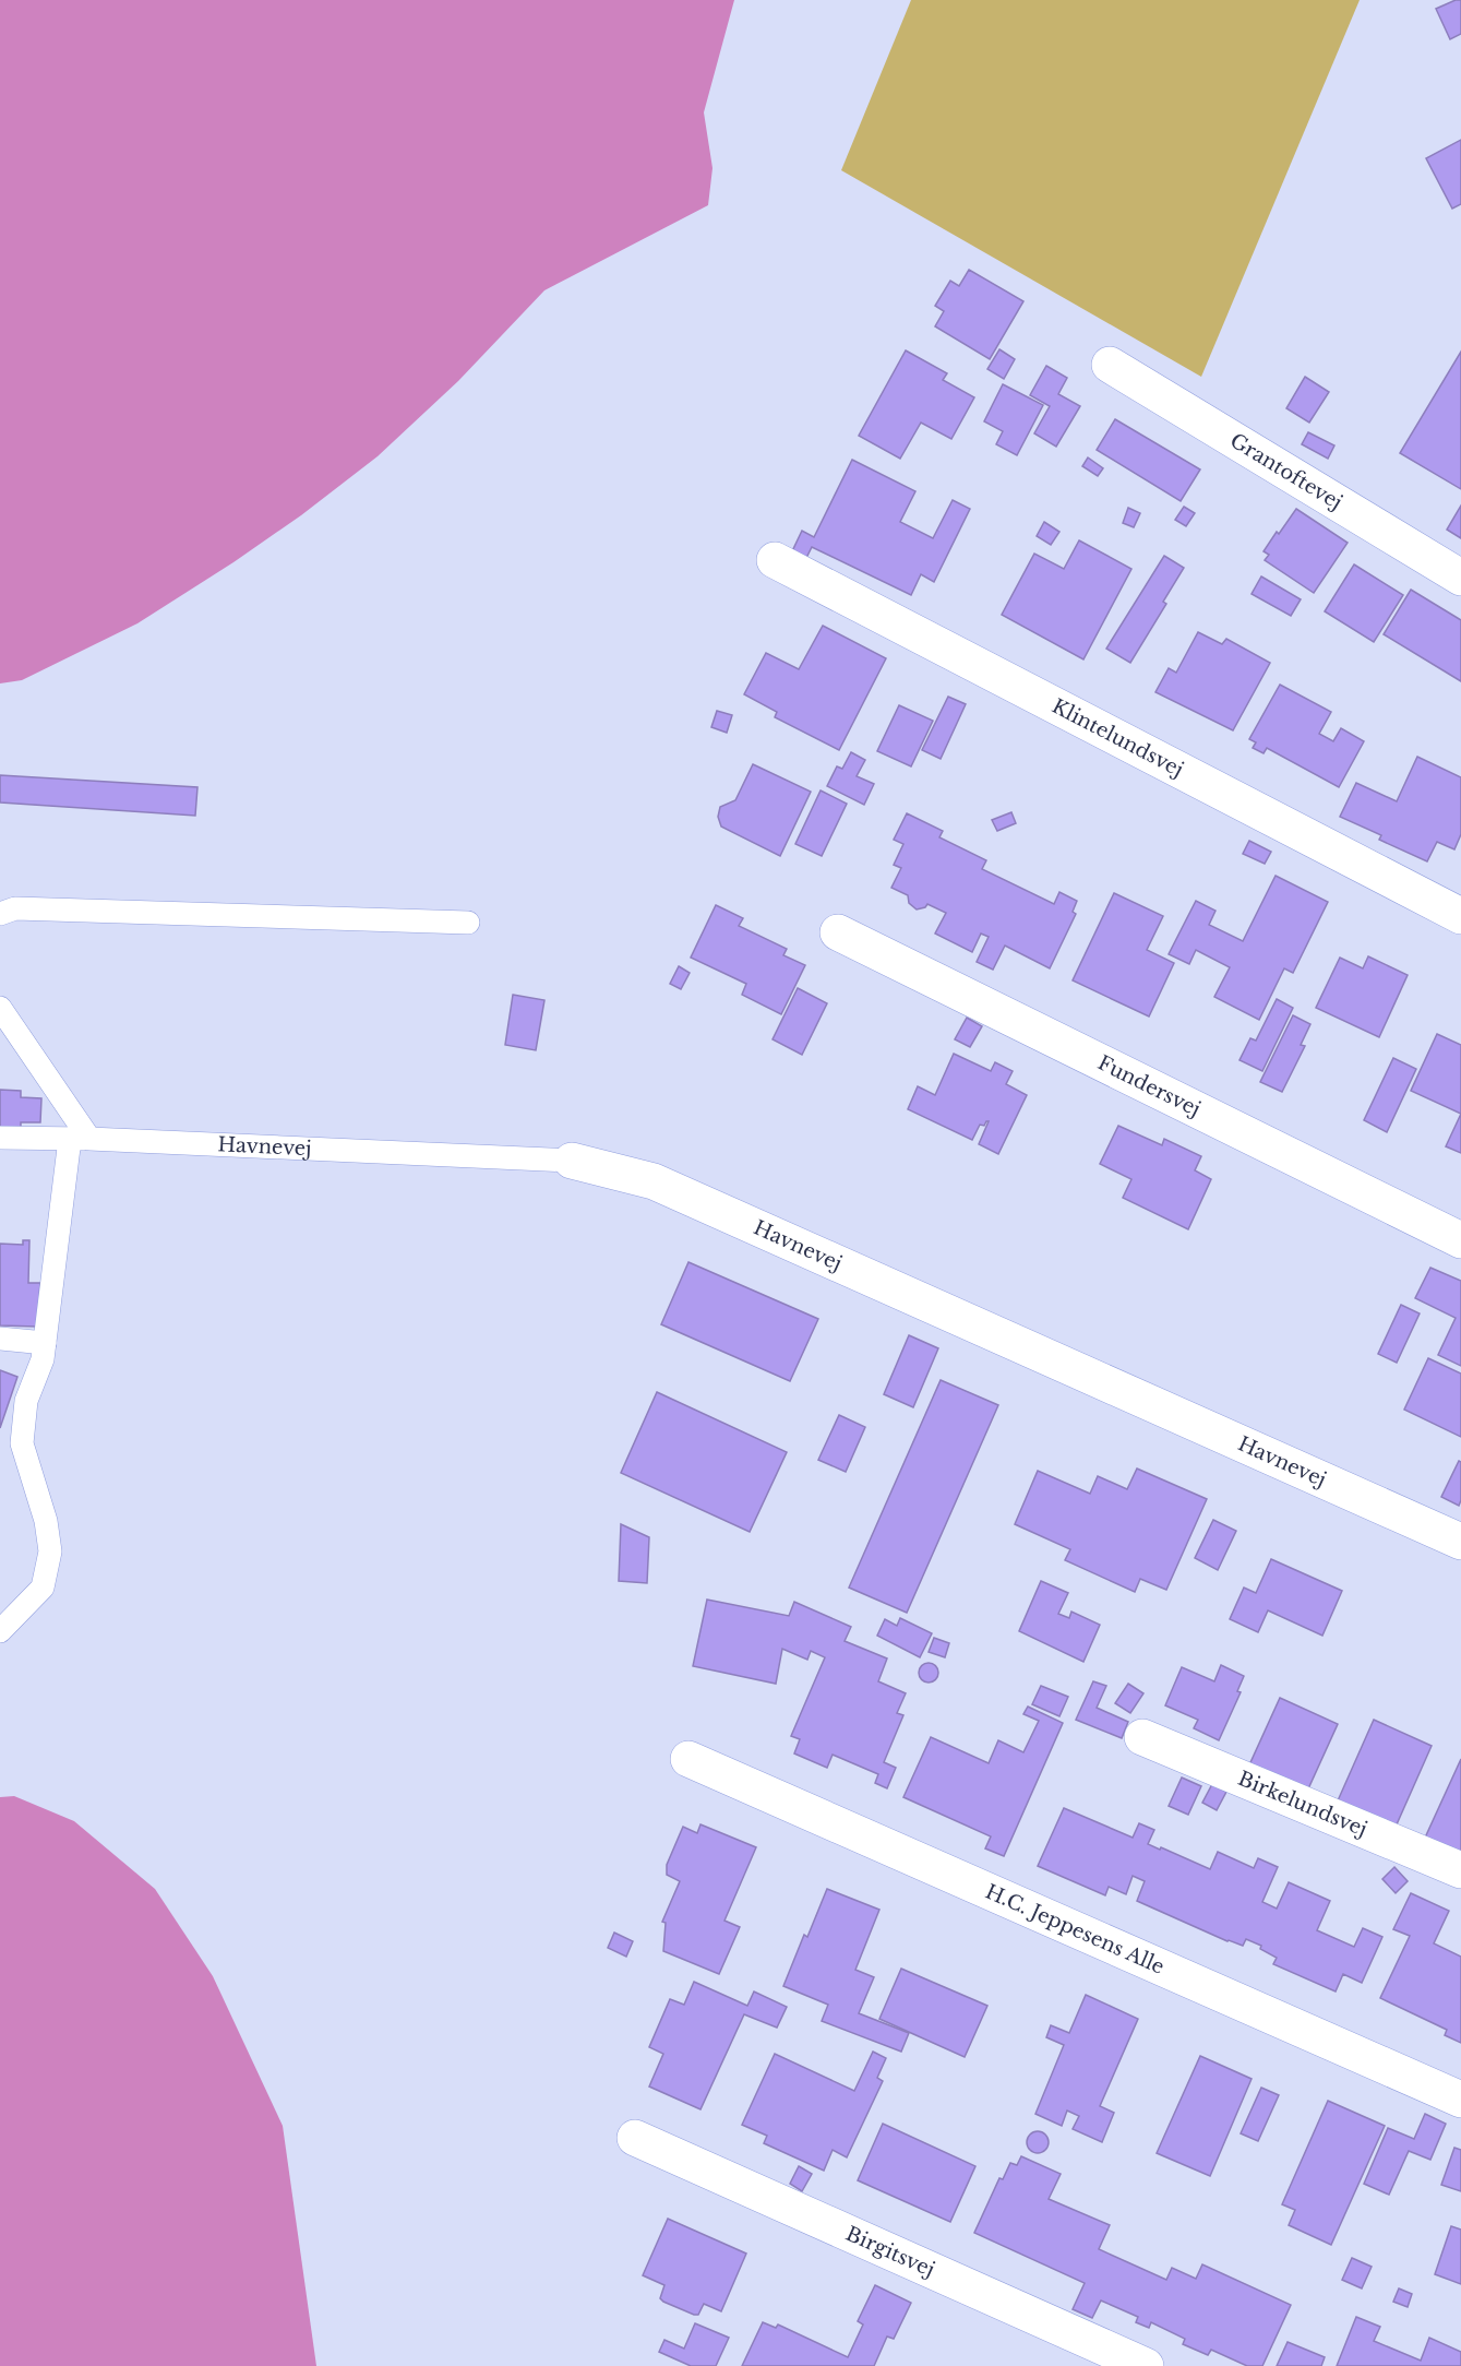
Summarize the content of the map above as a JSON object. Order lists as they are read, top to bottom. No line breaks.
{"streets":{"street":["Grantoftevej","Klintelundsvej","Fundersvej","Havnevej","Birkelundsvej","H.C. Jeppesens Alle","Birgitsvej"]}}
